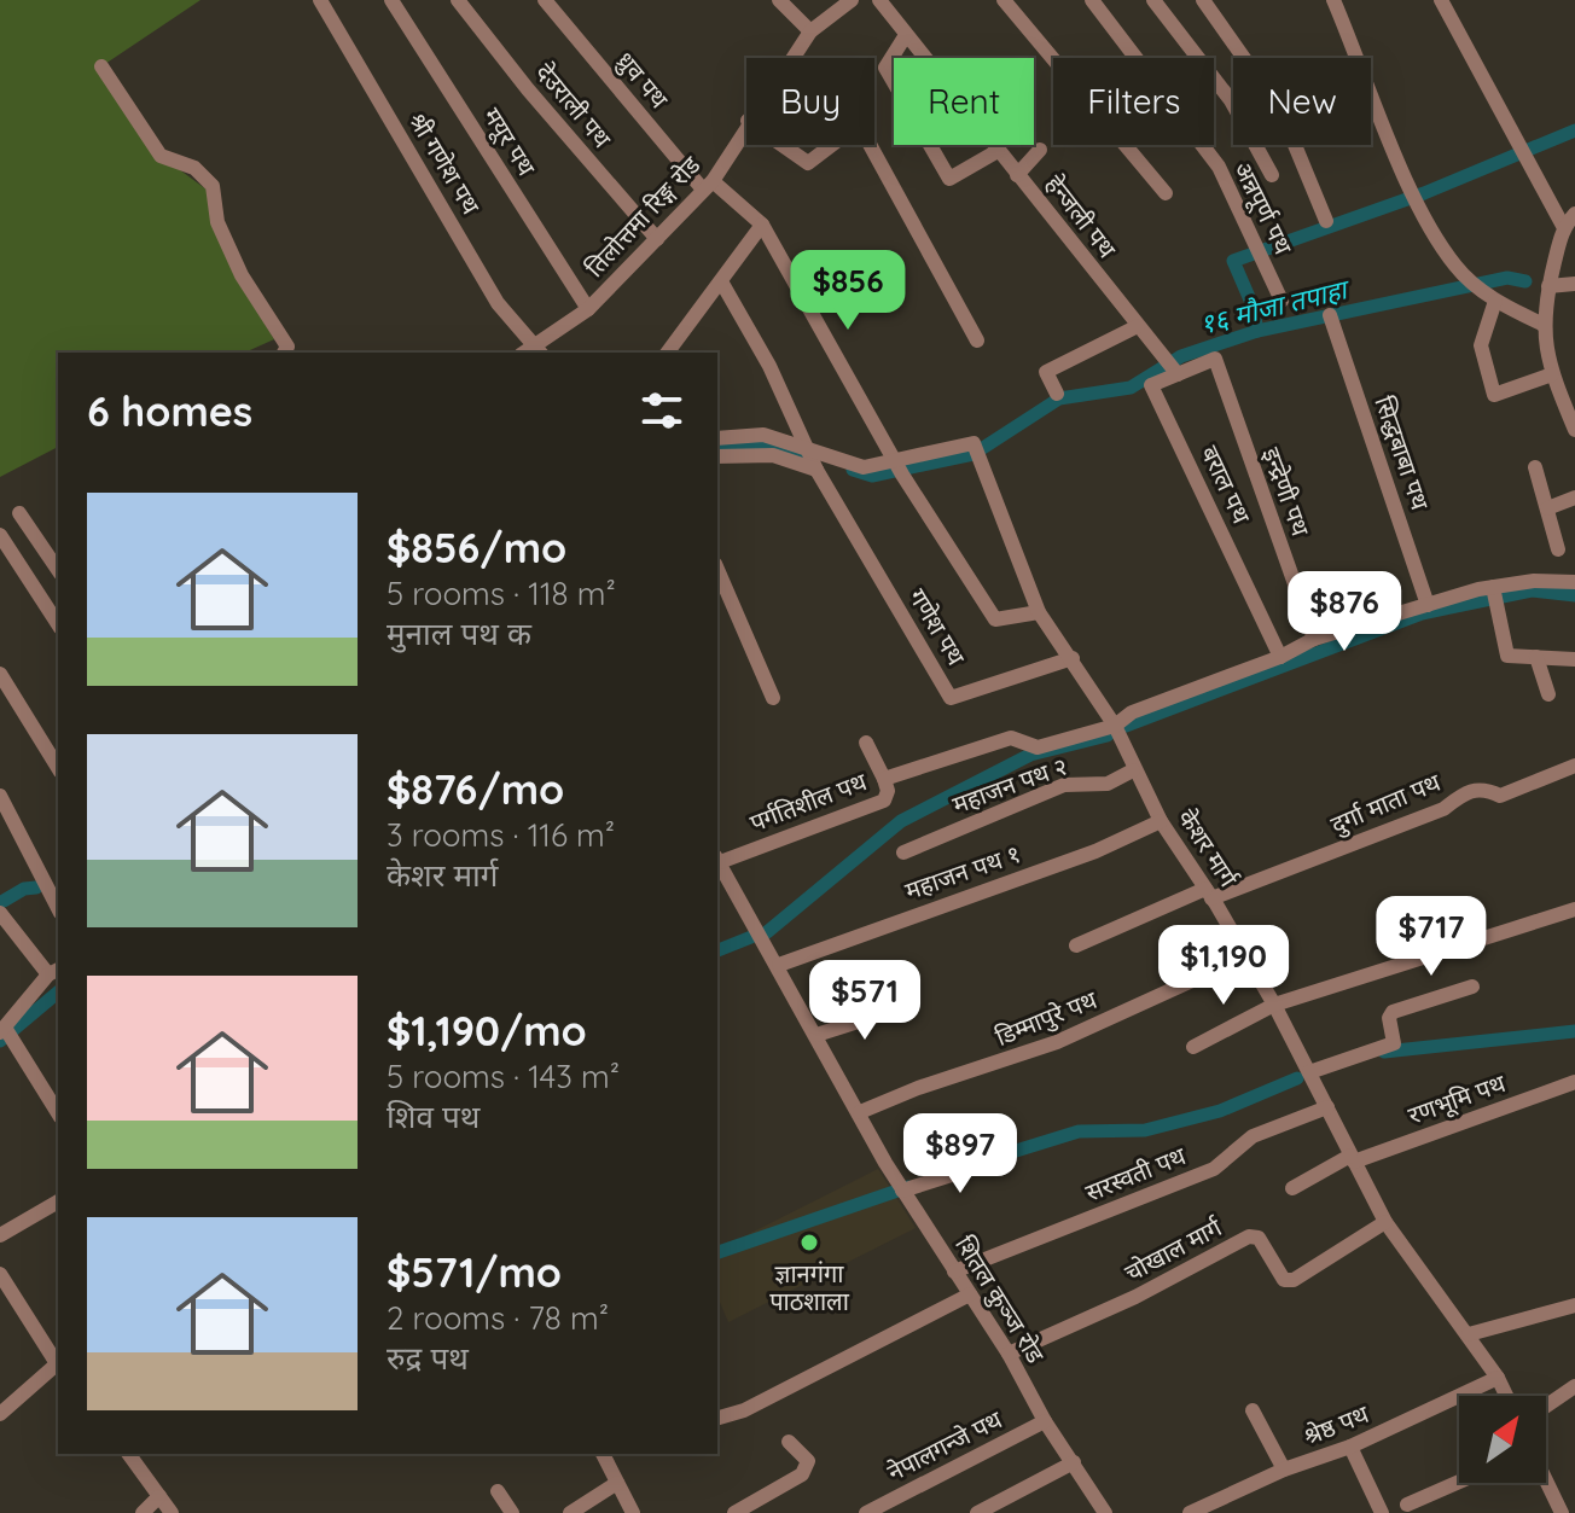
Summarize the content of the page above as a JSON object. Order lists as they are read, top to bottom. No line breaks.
{"streets":{"street":["ध्रुव पथ","देउराली पथ","मयूर पथ","श्री गणेश पथ","अन्नपूर्ण पथ","तिलोत्तमा रिङ्ग रोड","हेन्जली पथ","सिद्धबाबा पथ","बराल पथ","इन्द्रेणी पथ","गणेश पथ","महाजन पथ २","पर्गतिशील पथ","दुर्गा माता पथ","केशर मार्ग","महाजन पथ १","डिम्मापुरे पथ","रणभूमि पथ","सरस्वती पथ","चोखाल मार्ग","शितल कुञ्ज रोड","श्रेष्ठ पथ","नेपालगन्जे पथ"]},"crossings":[["ध्रुव पथ","तिलोत्तमा रिङ्ग रोड"],["ध्रुव पथ","गणेश पथ"],["देउराली पथ","तिलोत्तमा रिङ्ग रोड"],["मयूर पथ","तिलोत्तमा रिङ्ग रोड"],["श्री गणेश पथ","तिलोत्तमा रिङ्ग रोड"],["हेन्जली पथ","बराल पथ"],["हेन्जली पथ","इन्द्रेणी पथ"],["बराल पथ","इन्द्रेणी पथ"],["महाजन पथ २","केशर मार्ग"],["पर्गतिशील पथ","केशर मार्ग"],["दुर्गा माता पथ","केशर मार्ग"],["केशर मार्ग","महाजन पथ १"],["केशर मार्ग","डिम्मापुरे पथ"],["केशर मार्ग","रणभूमि पथ"],["केशर मार्ग","सरस्वती पथ"],["केशर मार्ग","चोखाल मार्ग"],["केशर मार्ग","श्रेष्ठ पथ"],["महाजन पथ १","शितल कुञ्ज रोड"],["डिम्मापुरे पथ","शितल कुञ्ज रोड"],["सरस्वती पथ","शितल कुञ्ज रोड"],["चोखाल मार्ग","शितल कुञ्ज रोड"],["शितल कुञ्ज रोड","नेपालगन्जे पथ"]],"water":["१६ मौजा तपाहा"],"places":["ज्ञानगंगा पाठशाला"],"north":"top right","page":{"chip":["Buy","Rent","Filters","New"],"price":["$856","$876","$717","$1,190","$571","$897"],"heading":"6 homes","list":[{"name":"$856/mo","note":"5 rooms · 118 m² · मुनाल पथ क"},{"name":"$876/mo","note":"3 rooms · 116 m² · केशर मार्ग"},{"name":"$1,190/mo","note":"5 rooms · 143 m² · शिव पथ"},{"name":"$571/mo","note":"2 rooms · 78 m² · रुद्र पथ"}]}}
